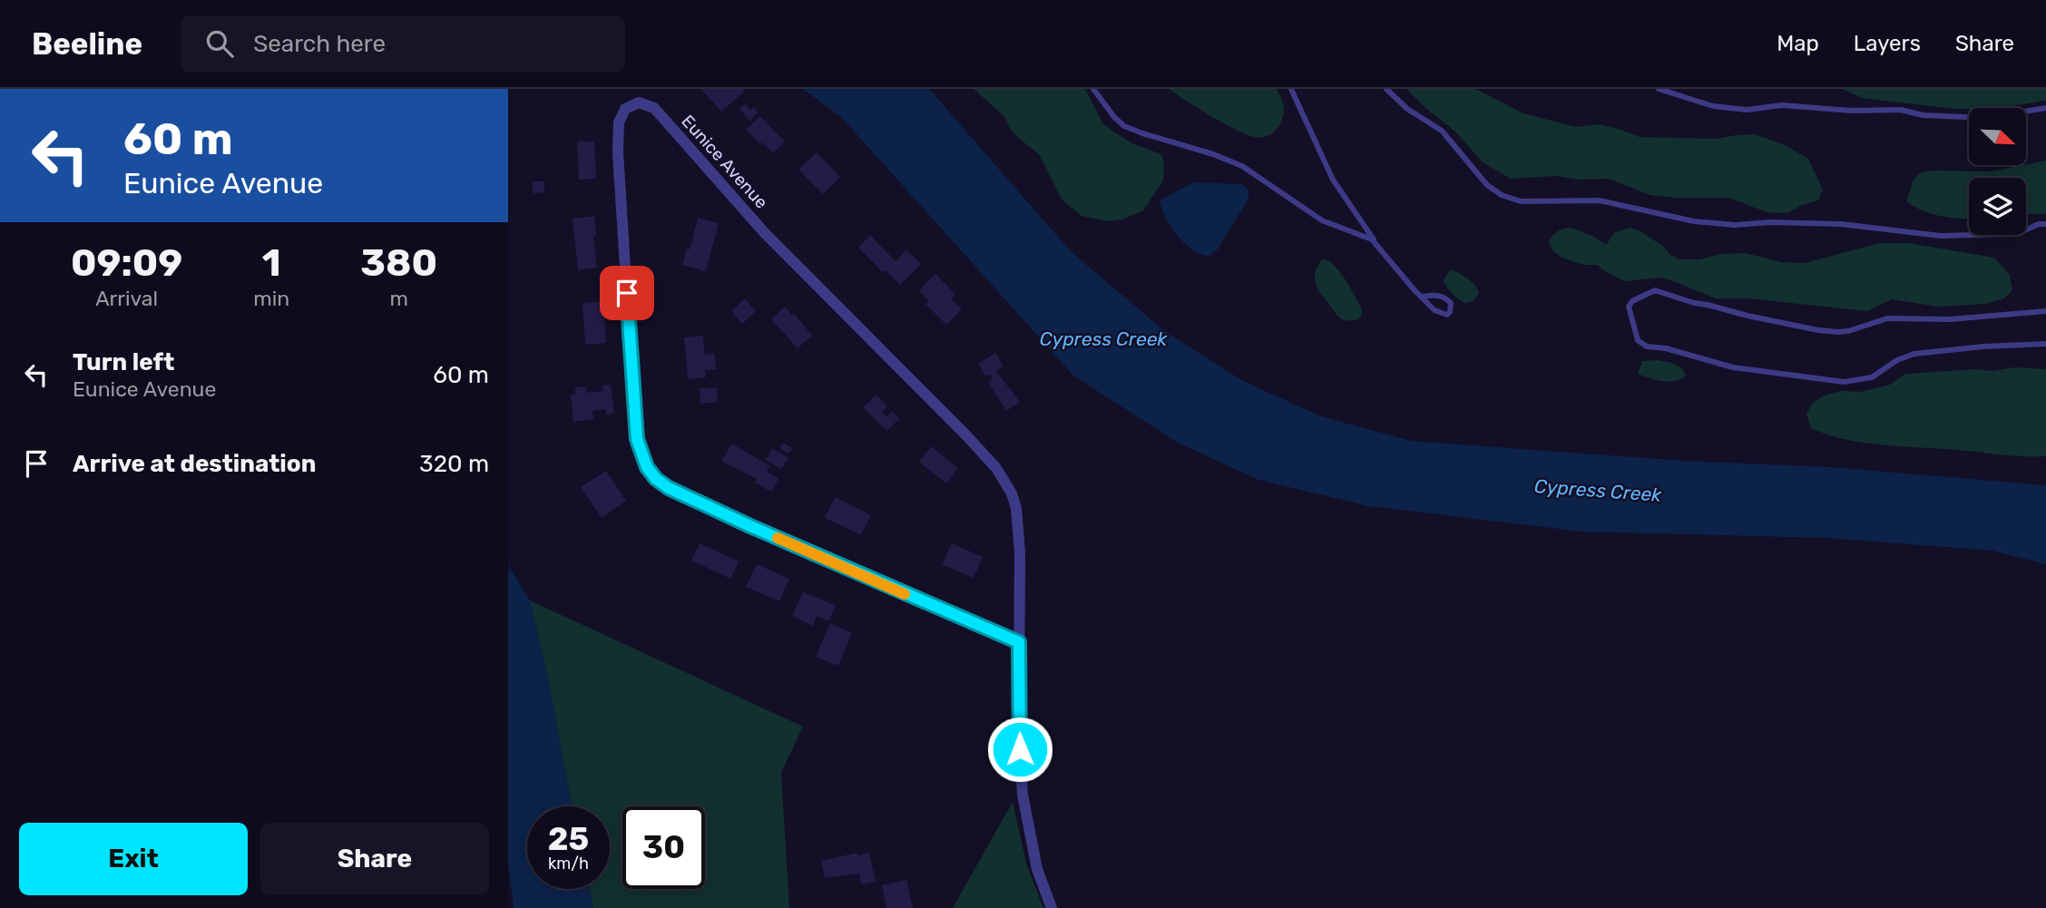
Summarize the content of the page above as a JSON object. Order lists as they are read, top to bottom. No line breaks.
{"streets":{"street":["Eunice Avenue"]},"water":["Cypress Creek"],"north":"bottom right","page":{"header":"Beeline","search":"Search here","nav":["Map","Layers","Share"],"turn":["60 m","Eunice Avenue"],"eta":["09:09","Arrival","1","min","380","m"],"list":[{"name":"Turn left","note":"Eunice Avenue","value":"60 m"},{"name":"Arrive at destination","value":"320 m"}],"speed":"25 km/h","limit":"30","buttons":["Exit","Share"]}}
